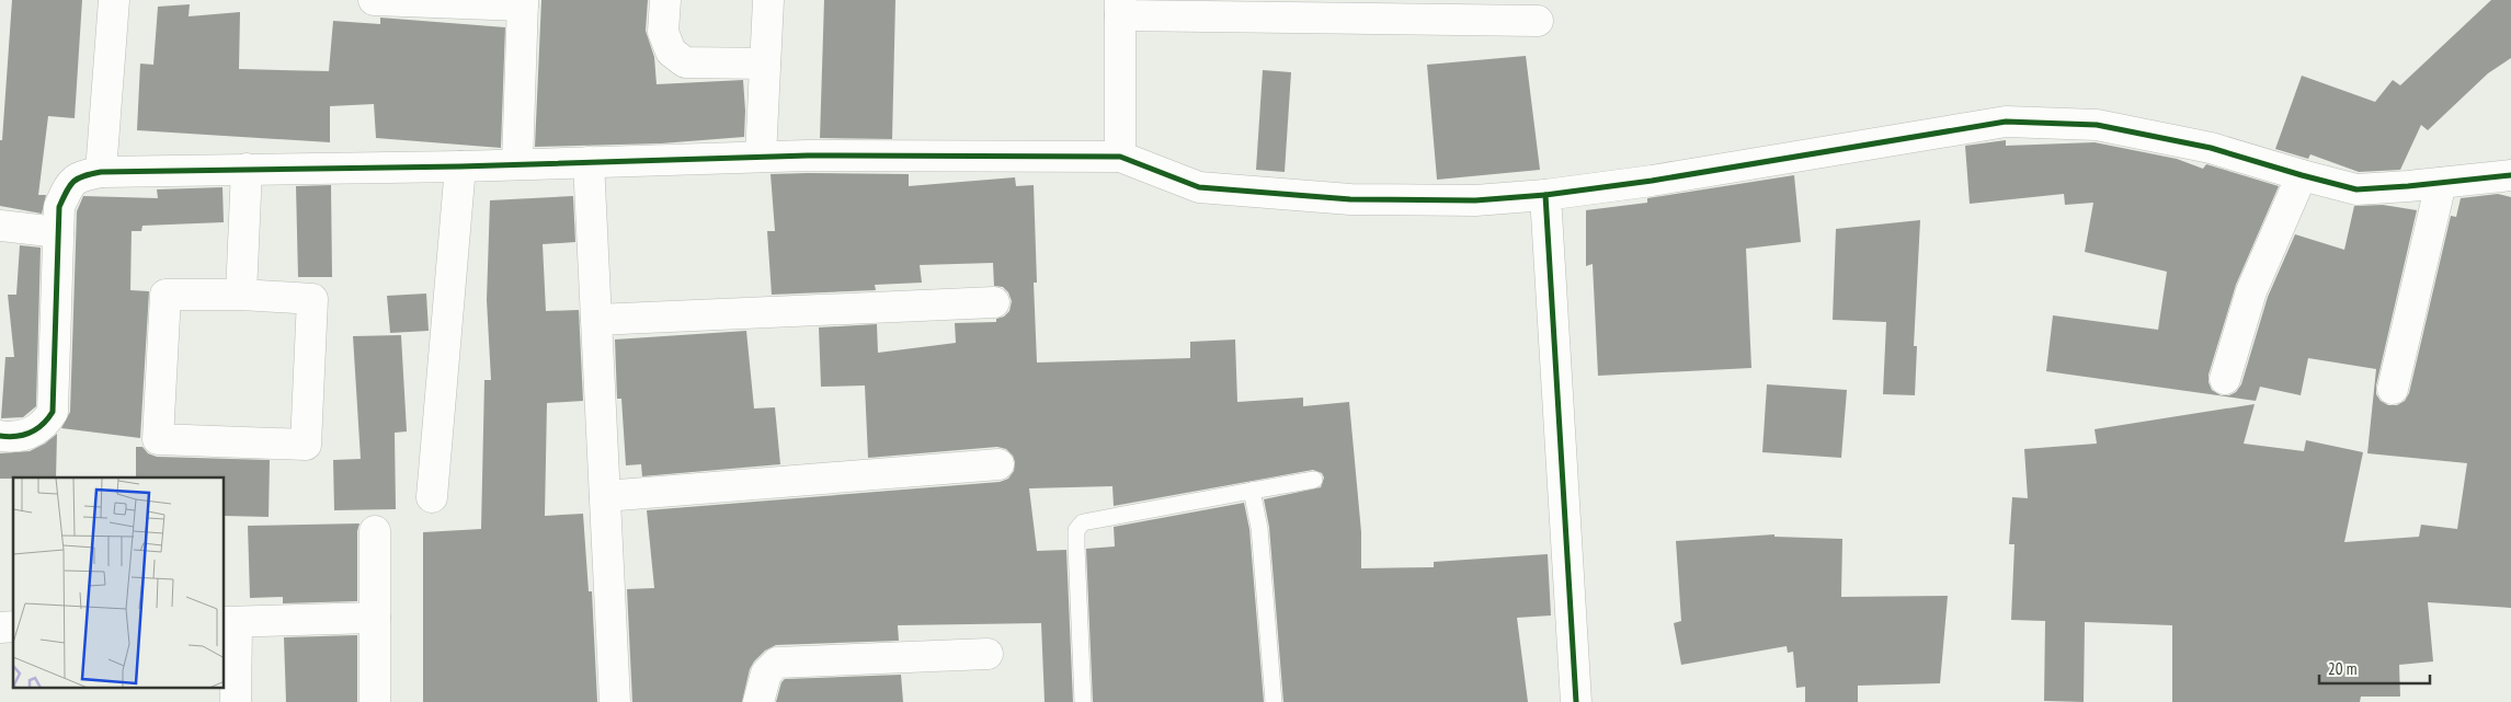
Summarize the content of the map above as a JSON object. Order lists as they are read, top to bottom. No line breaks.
{"scale_bar":"20 m"}
